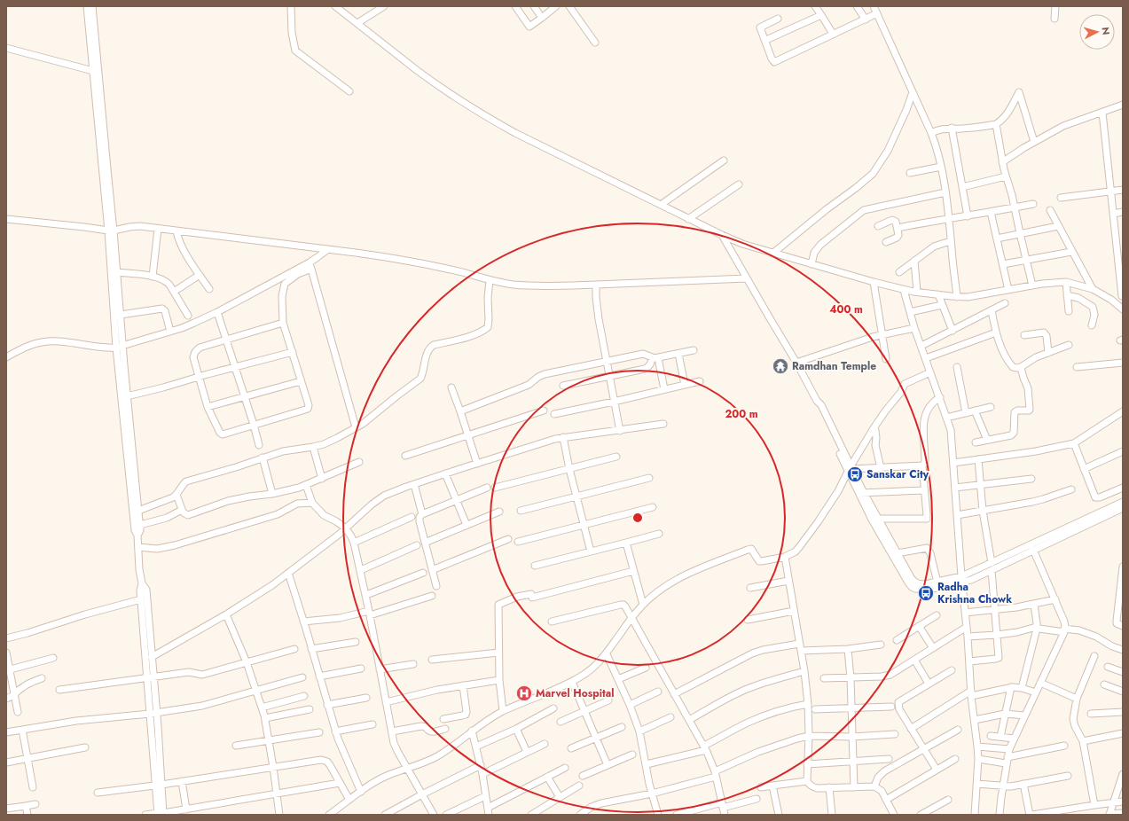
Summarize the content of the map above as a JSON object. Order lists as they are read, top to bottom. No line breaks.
{"places":{"temple":["Ramdhan Temple"],"bus stop":["Sanskar City","Radha Krishna Chowk"],"hospital":["Marvel Hospital"]},"north":"right","rings":["400 m","200 m"]}
